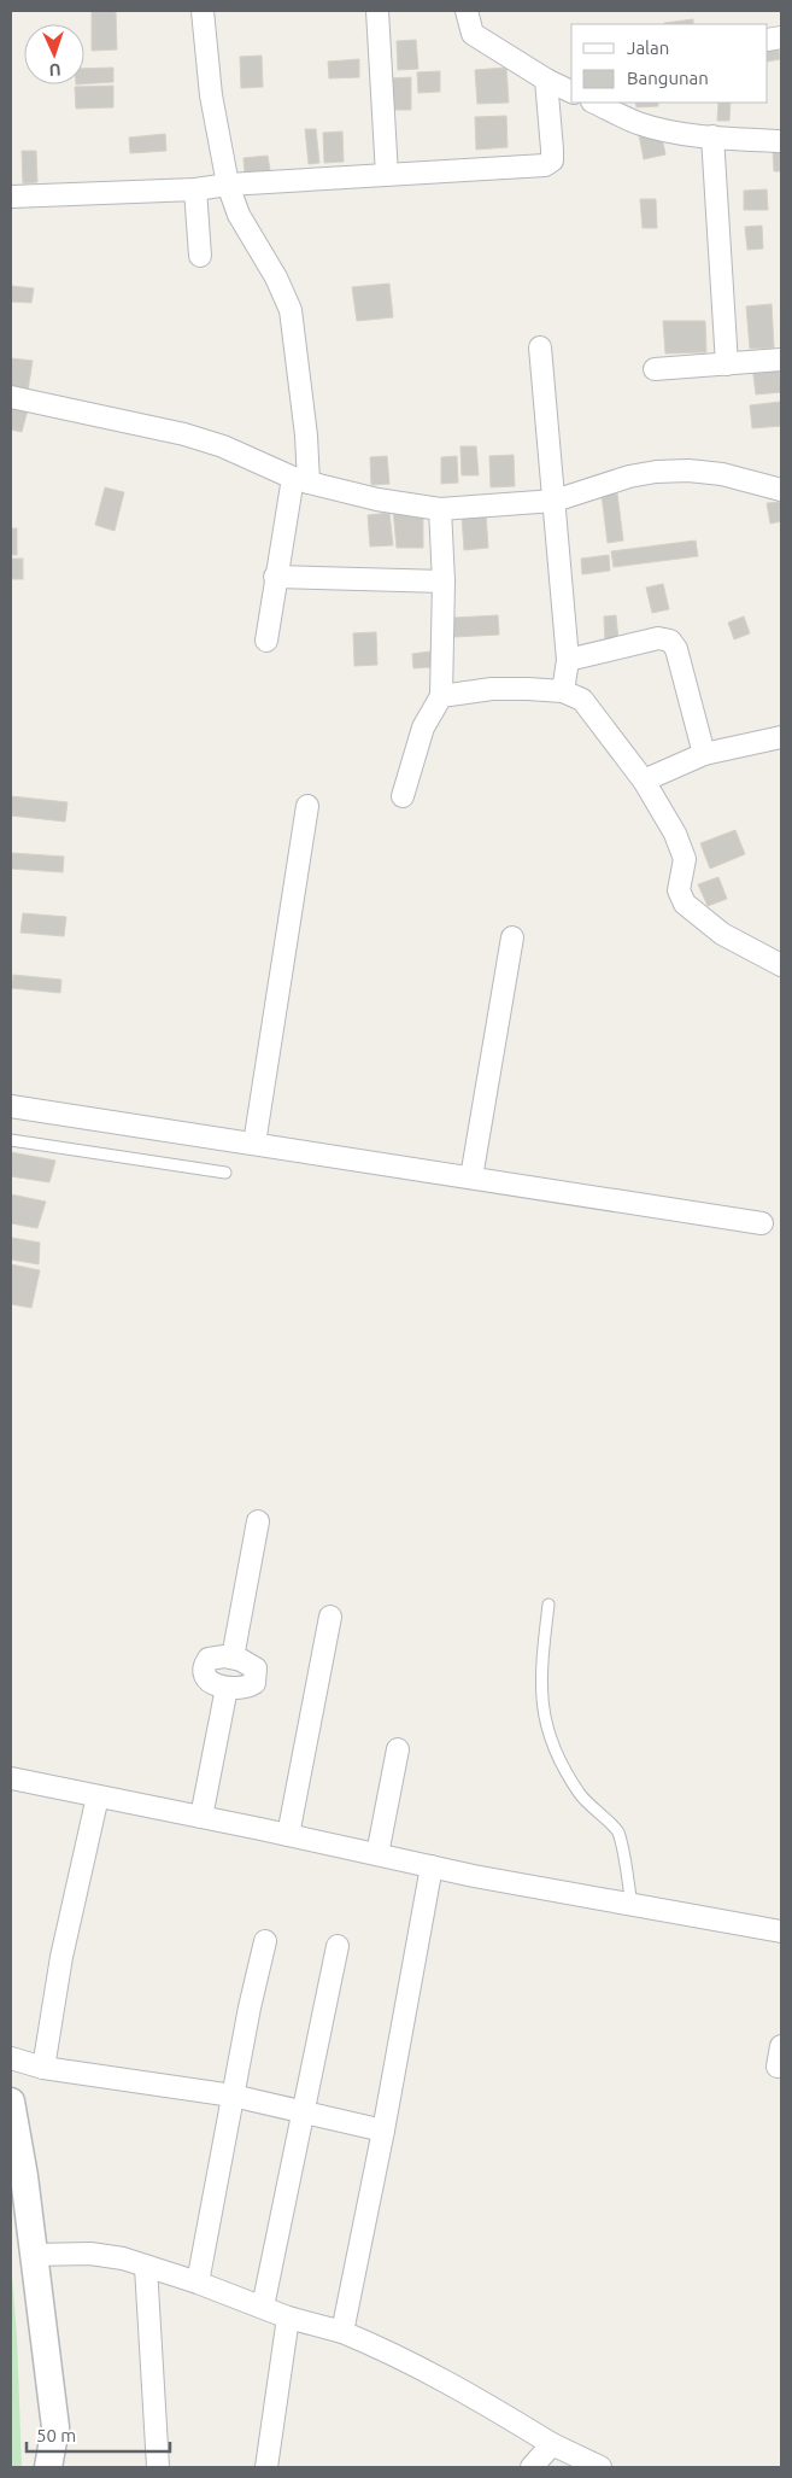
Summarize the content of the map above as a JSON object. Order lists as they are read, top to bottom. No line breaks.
{"legend":["Jalan","Bangunan"],"scale_bar":"50 m","north":"bottom"}
